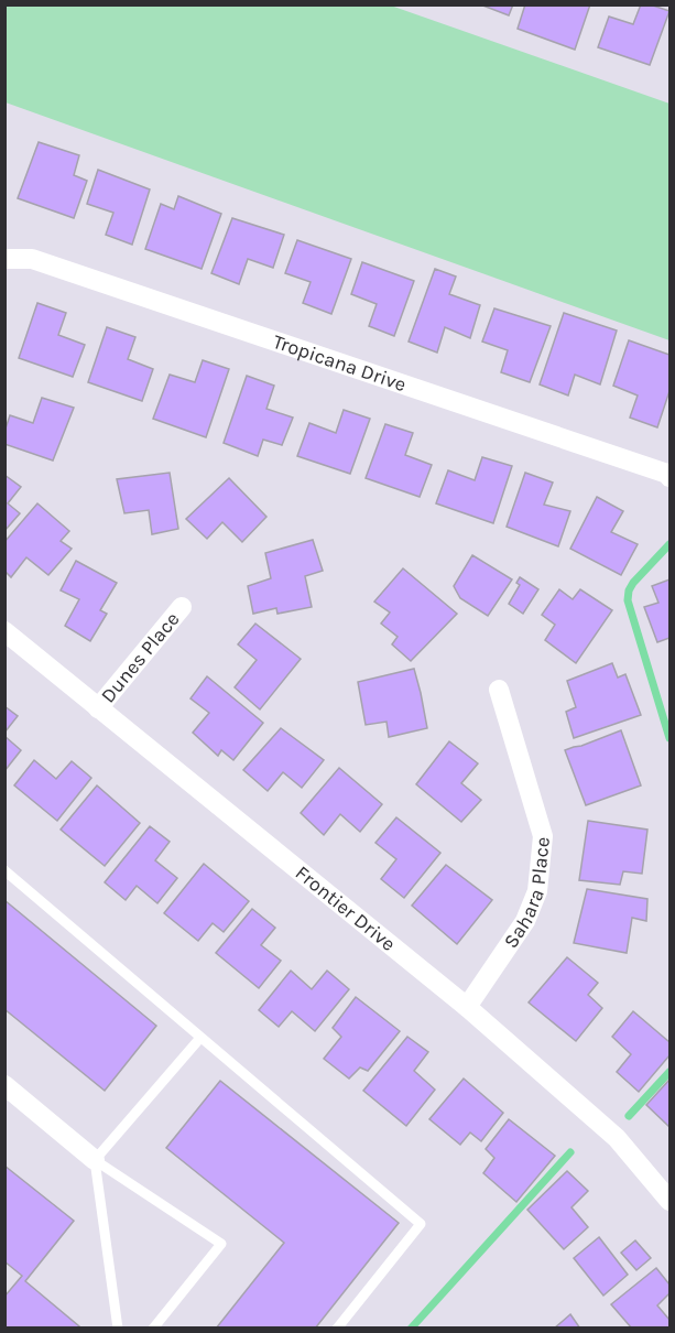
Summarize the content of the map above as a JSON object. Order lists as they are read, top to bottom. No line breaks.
{"streets":{"street":["Tropicana Drive","Dunes Place","Sahara Place","Frontier Drive"]},"crossings":[["Dunes Place","Frontier Drive"],["Sahara Place","Frontier Drive"]]}
